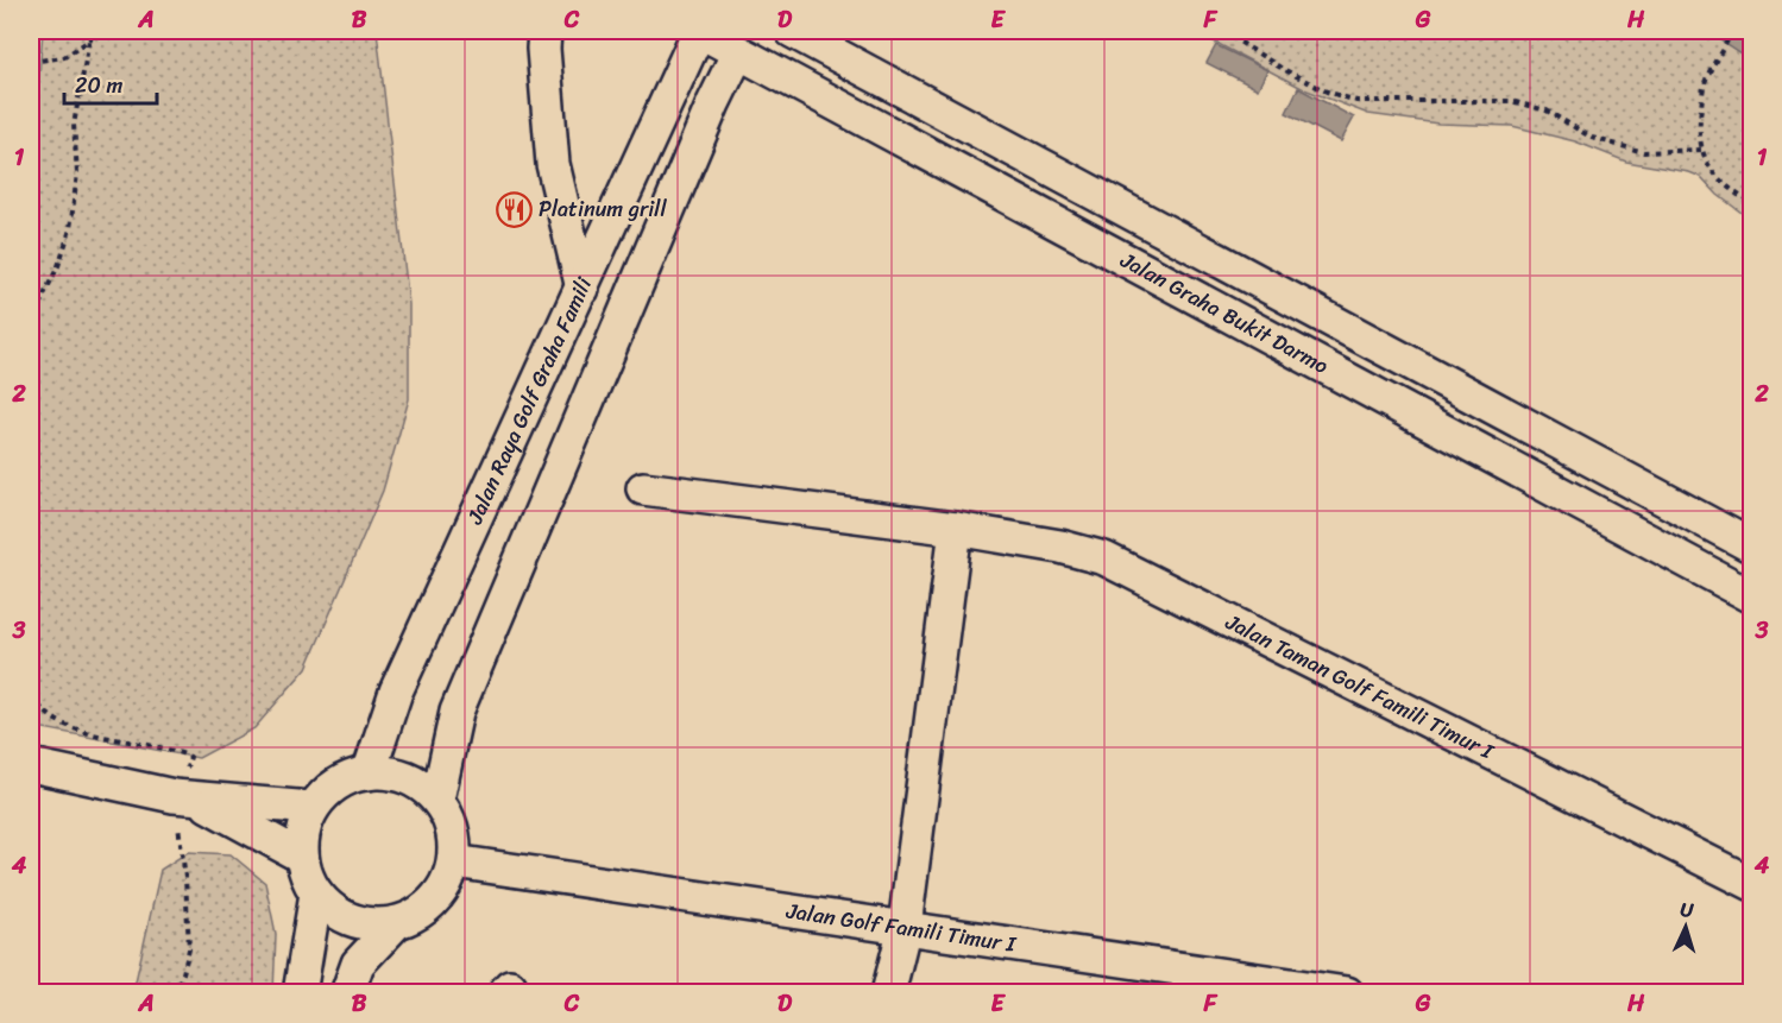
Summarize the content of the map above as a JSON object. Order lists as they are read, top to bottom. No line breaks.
{"streets":{"street":["Jalan Graha Bukit Darmo","Jalan Raya Golf Graha Famili","Jalan Taman Golf Famili Timur I","Jalan Golf Famili Timur I"]},"crossings":[["Jalan Graha Bukit Darmo","Jalan Raya Golf Graha Famili"],["Jalan Raya Golf Graha Famili","Jalan Golf Famili Timur I"]],"places":{"restaurant":["Platinum grill"]},"scale_bar":"20 m","north":"top","grid":{"columns":["A","B","C","D","E","F","G","H"],"rows":["1","2","3","4"]}}
